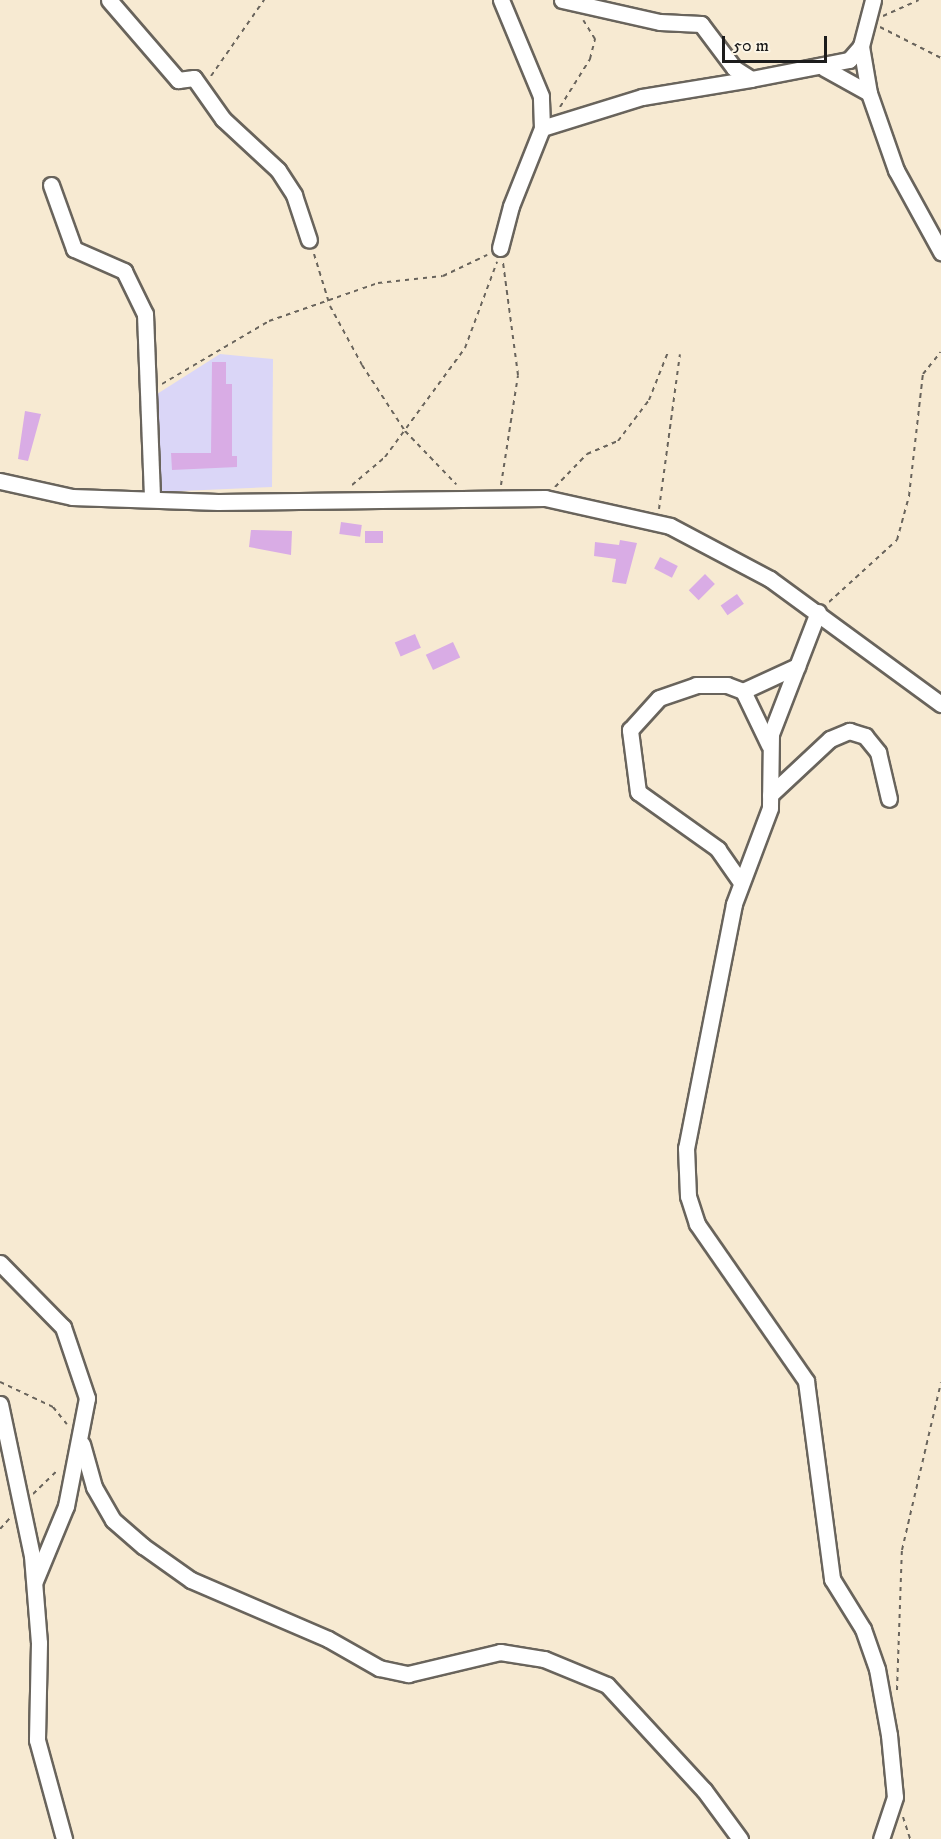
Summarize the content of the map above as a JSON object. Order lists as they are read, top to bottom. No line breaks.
{"scale_bar":"50 m"}
